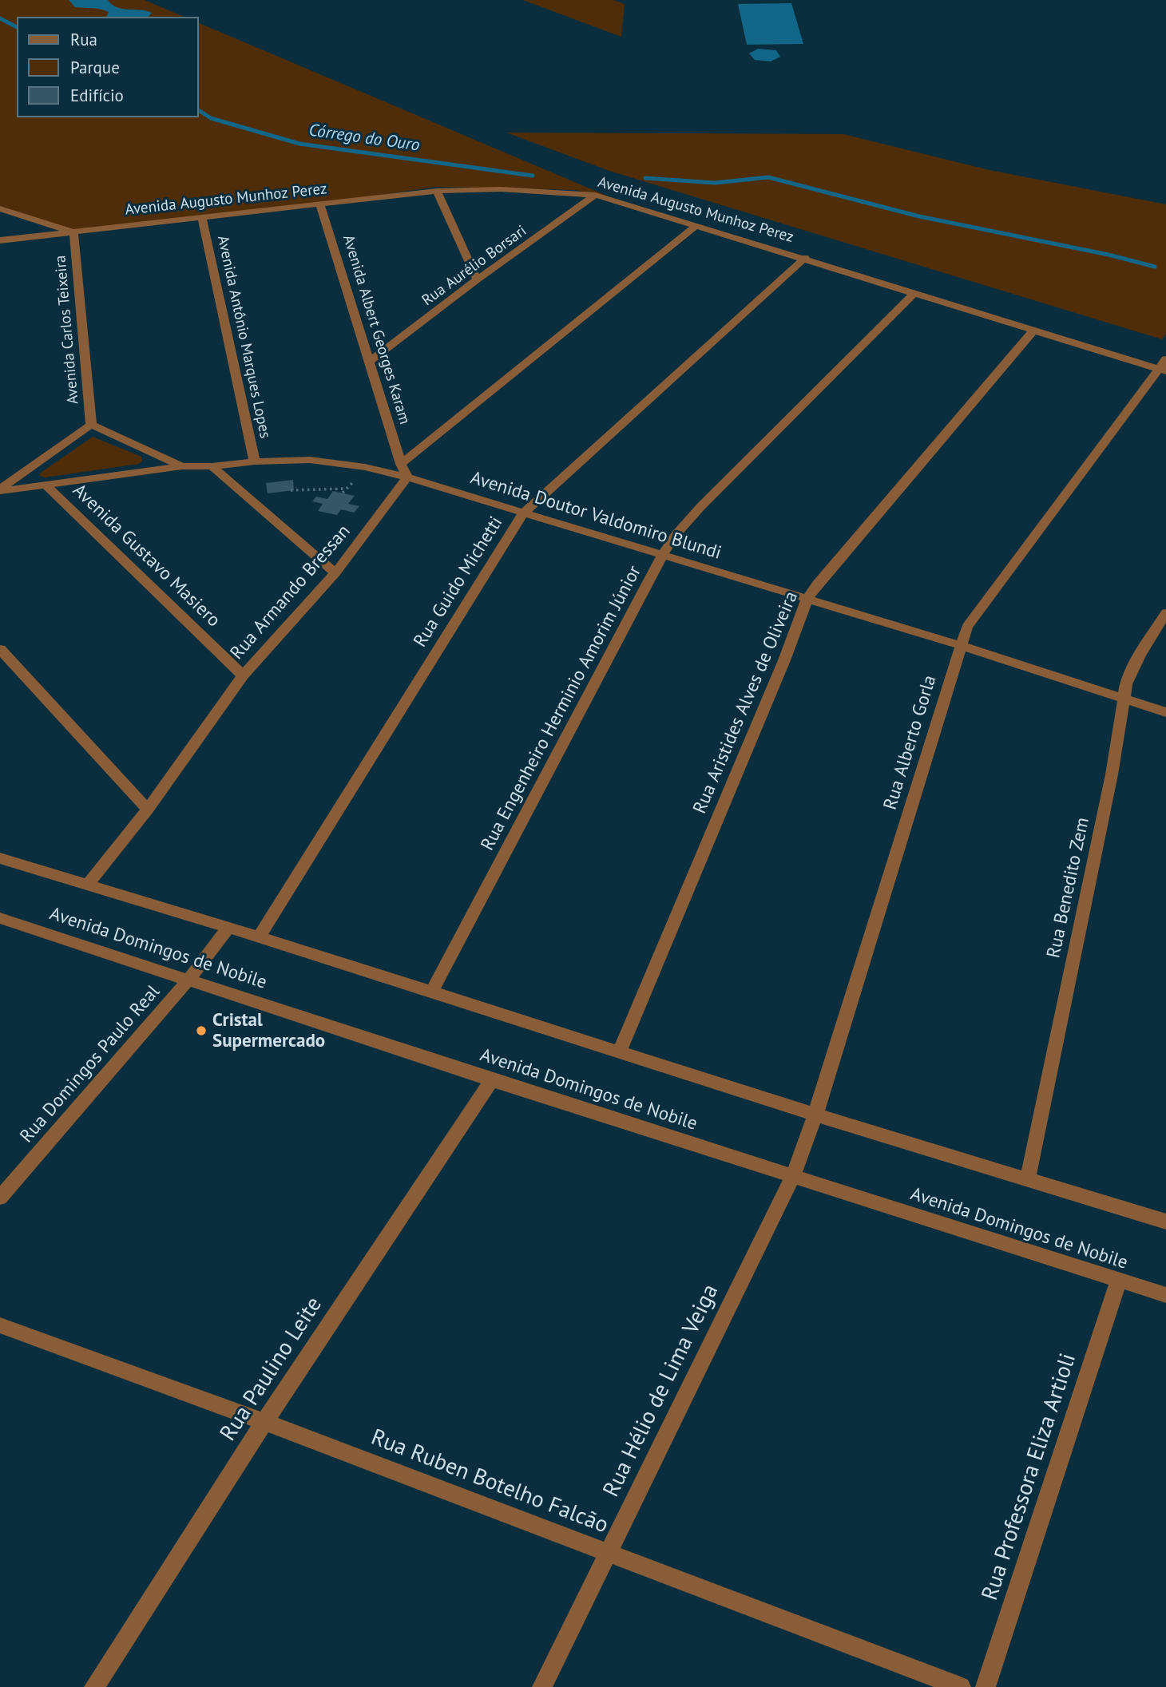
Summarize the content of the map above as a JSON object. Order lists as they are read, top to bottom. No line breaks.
{"streets":{"street":["Avenida Augusto Munhoz Perez","Rua Aurélio Borsari","Avenida Carlos Teixeira","Avenida Albert Georges Karam","Avenida Antônio Marques Lopes","Avenida Doutor Valdomiro Blundi","Avenida Gustavo Masiero","Rua Guido Michetti","Rua Armando Bressan","Rua Aristides Alves de Oliveira","Rua Engenheiro Herminio Amorim Júnior","Rua Alberto Gorla","Rua Benedito Zem","Avenida Domingos de Nobile","Rua Domingos Paulo Real","Rua Paulino Leite","Rua Hélio de Lima Veiga","Rua Professora Eliza Artioli","Rua Ruben Botelho Falcão"]},"crossings":[["Avenida Augusto Munhoz Perez","Rua Aurélio Borsari"],["Avenida Augusto Munhoz Perez","Avenida Carlos Teixeira"],["Avenida Augusto Munhoz Perez","Avenida Albert Georges Karam"],["Avenida Augusto Munhoz Perez","Avenida Antônio Marques Lopes"],["Avenida Augusto Munhoz Perez","Rua Guido Michetti"],["Avenida Augusto Munhoz Perez","Rua Aristides Alves de Oliveira"],["Avenida Augusto Munhoz Perez","Rua Engenheiro Herminio Amorim Júnior"],["Avenida Augusto Munhoz Perez","Rua Alberto Gorla"],["Rua Aurélio Borsari","Avenida Albert Georges Karam"],["Avenida Carlos Teixeira","Avenida Doutor Valdomiro Blundi"],["Avenida Antônio Marques Lopes","Avenida Doutor Valdomiro Blundi"],["Avenida Doutor Valdomiro Blundi","Avenida Gustavo Masiero"],["Avenida Doutor Valdomiro Blundi","Rua Guido Michetti"],["Avenida Doutor Valdomiro Blundi","Rua Armando Bressan"],["Avenida Doutor Valdomiro Blundi","Rua Aristides Alves de Oliveira"],["Avenida Doutor Valdomiro Blundi","Rua Engenheiro Herminio Amorim Júnior"],["Avenida Doutor Valdomiro Blundi","Rua Alberto Gorla"],["Avenida Doutor Valdomiro Blundi","Rua Benedito Zem"],["Avenida Gustavo Masiero","Rua Armando Bressan"],["Rua Alberto Gorla","Avenida Domingos de Nobile"],["Rua Alberto Gorla","Rua Hélio de Lima Veiga"],["Avenida Domingos de Nobile","Rua Domingos Paulo Real"],["Avenida Domingos de Nobile","Rua Paulino Leite"],["Avenida Domingos de Nobile","Rua Hélio de Lima Veiga"],["Avenida Domingos de Nobile","Rua Professora Eliza Artioli"],["Rua Paulino Leite","Rua Ruben Botelho Falcão"],["Rua Hélio de Lima Veiga","Rua Ruben Botelho Falcão"]],"water":["Córrego do Ouro"],"places":["Cristal Supermercado"],"legend":["Rua","Parque","Edifício"]}
